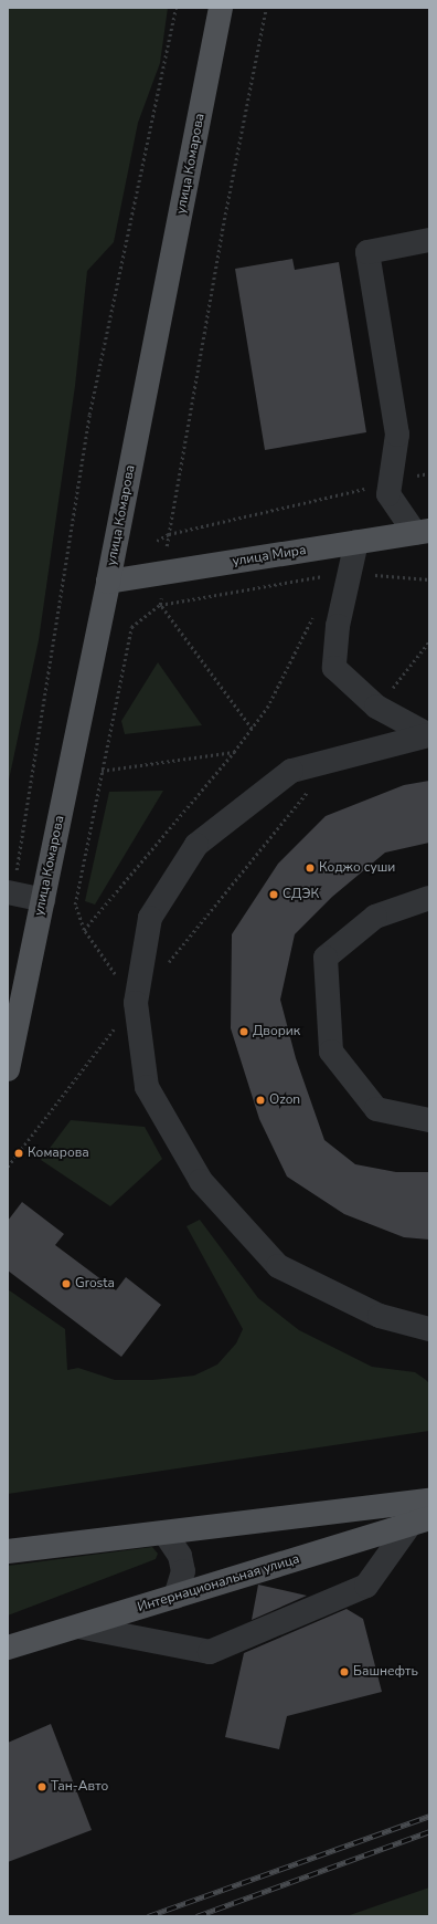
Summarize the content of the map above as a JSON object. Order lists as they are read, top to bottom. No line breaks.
{"streets":{"main road":["улица Комарова","улица Мира","Интернациональная улица"]},"crossings":[["улица Комарова","улица Мира"]],"places":["Коджо суши","СДЭК","Дворик","Ozon","Комарова","Grosta","Башнефть","Тан-Авто"]}
